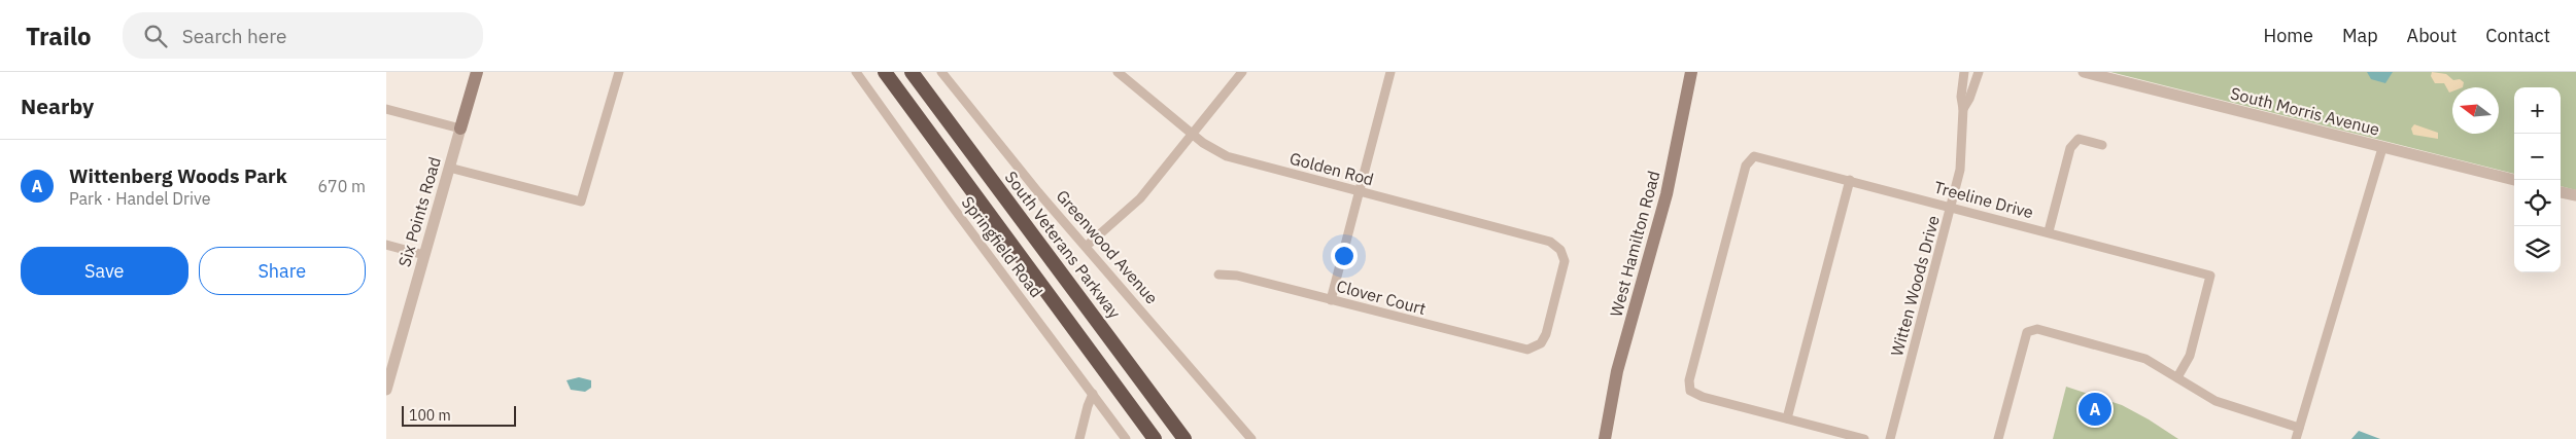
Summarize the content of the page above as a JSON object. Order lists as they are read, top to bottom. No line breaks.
{"streets":{"highway":["South Veterans Parkway"],"main road":["Six Points Road","West Hamilton Road"],"street":["South Morris Avenue","Golden Rod","Treeline Drive","Springfield Road","Greenwood Avenue","Witten Woods Drive","Clover Court"]},"crossings":[["Golden Rod","Clover Court"],["Treeline Drive","Witten Woods Drive"]],"scale_bar":"100 m","north":"left","page":{"header":"Trailo","search":"Search here","nav":["Home","Map","About","Contact"],"heading":"Nearby","map_buttons":["+","−"],"list":[{"mark":"A","name":"Wittenberg Woods Park","note":"Park · Handel Drive","value":"670 m"}],"buttons":["Save","Share"],"pins":"A","scale":"100 m"}}
